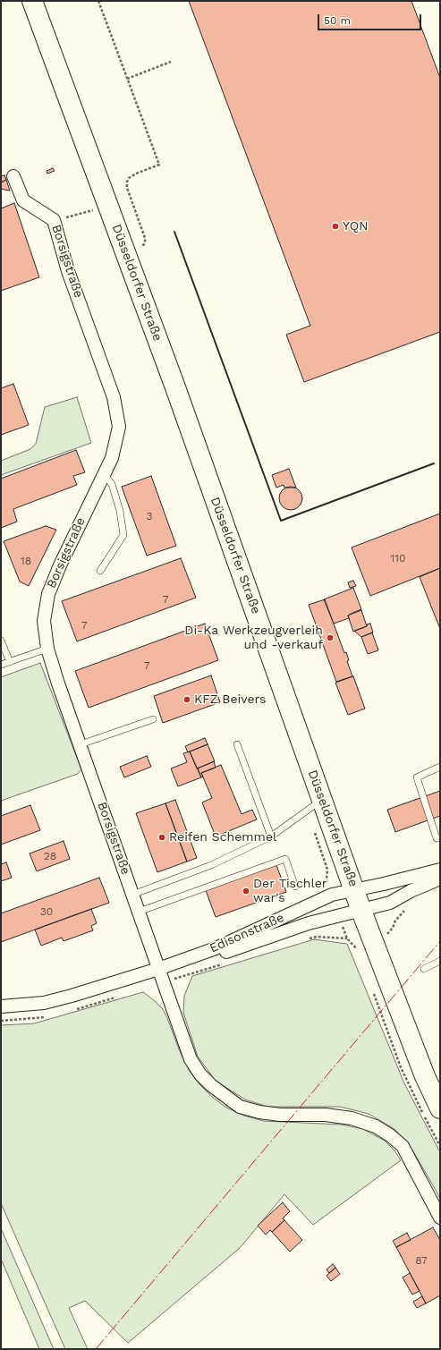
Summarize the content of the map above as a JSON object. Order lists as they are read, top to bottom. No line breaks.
{"streets":{"main road":["Düsseldorfer Straße"],"street":["Borsigstraße","Edisonstraße"]},"crossings":[["Borsigstraße","Edisonstraße"],["Düsseldorfer Straße","Edisonstraße"]],"places":["YQN","Di-Ka Werkzeugverleih und -verkauf","KFZ Beivers","Reifen Schemmel","Der Tischler war's"],"house_numbers":["3","110","18","7","7","7","28","30","87"],"scale_bar":"50 m"}
